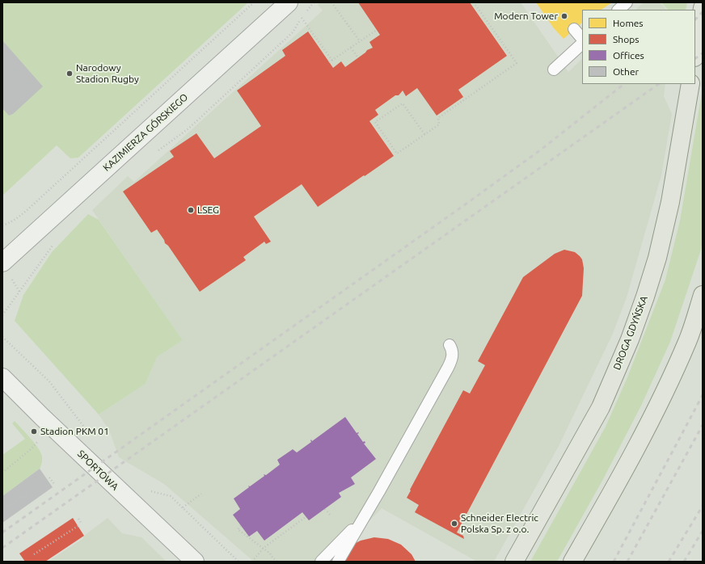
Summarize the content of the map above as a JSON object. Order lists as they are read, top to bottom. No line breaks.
{"streets":{"main road":["DROGA GDYŃSKA"],"street":["KAZIMIERZA GÓRSKIEGO","SPORTOWA"]},"places":["Modern Tower","Narodowy Stadion Rugby","LSEG","Stadion PKM 01","Schneider Electric Polska Sp. z o.o."],"legend":["Homes","Shops","Offices","Other"]}
